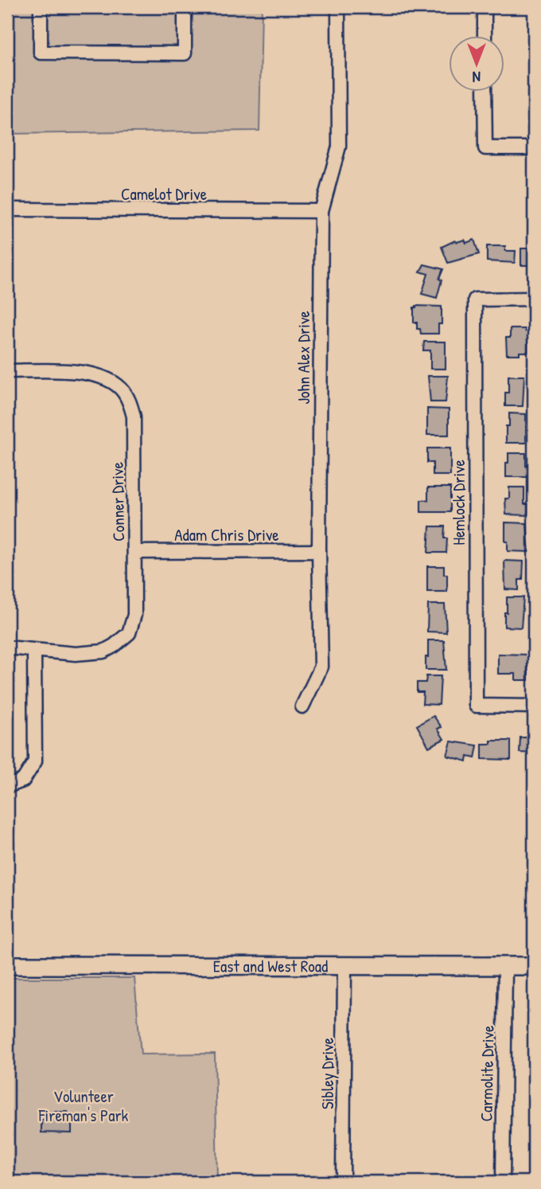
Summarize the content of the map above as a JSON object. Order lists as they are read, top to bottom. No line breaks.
{"streets":{"street":["Camelot Drive","John Alex Drive","Conner Drive","Hemlock Drive","Adam Chris Drive","East and West Road","Sibley Drive","Carmolite Drive"]},"crossings":[["Camelot Drive","John Alex Drive"],["John Alex Drive","Adam Chris Drive"],["Conner Drive","Adam Chris Drive"],["East and West Road","Sibley Drive"],["East and West Road","Carmolite Drive"]],"parks":["Volunteer Fireman's Park"],"north":"bottom"}
